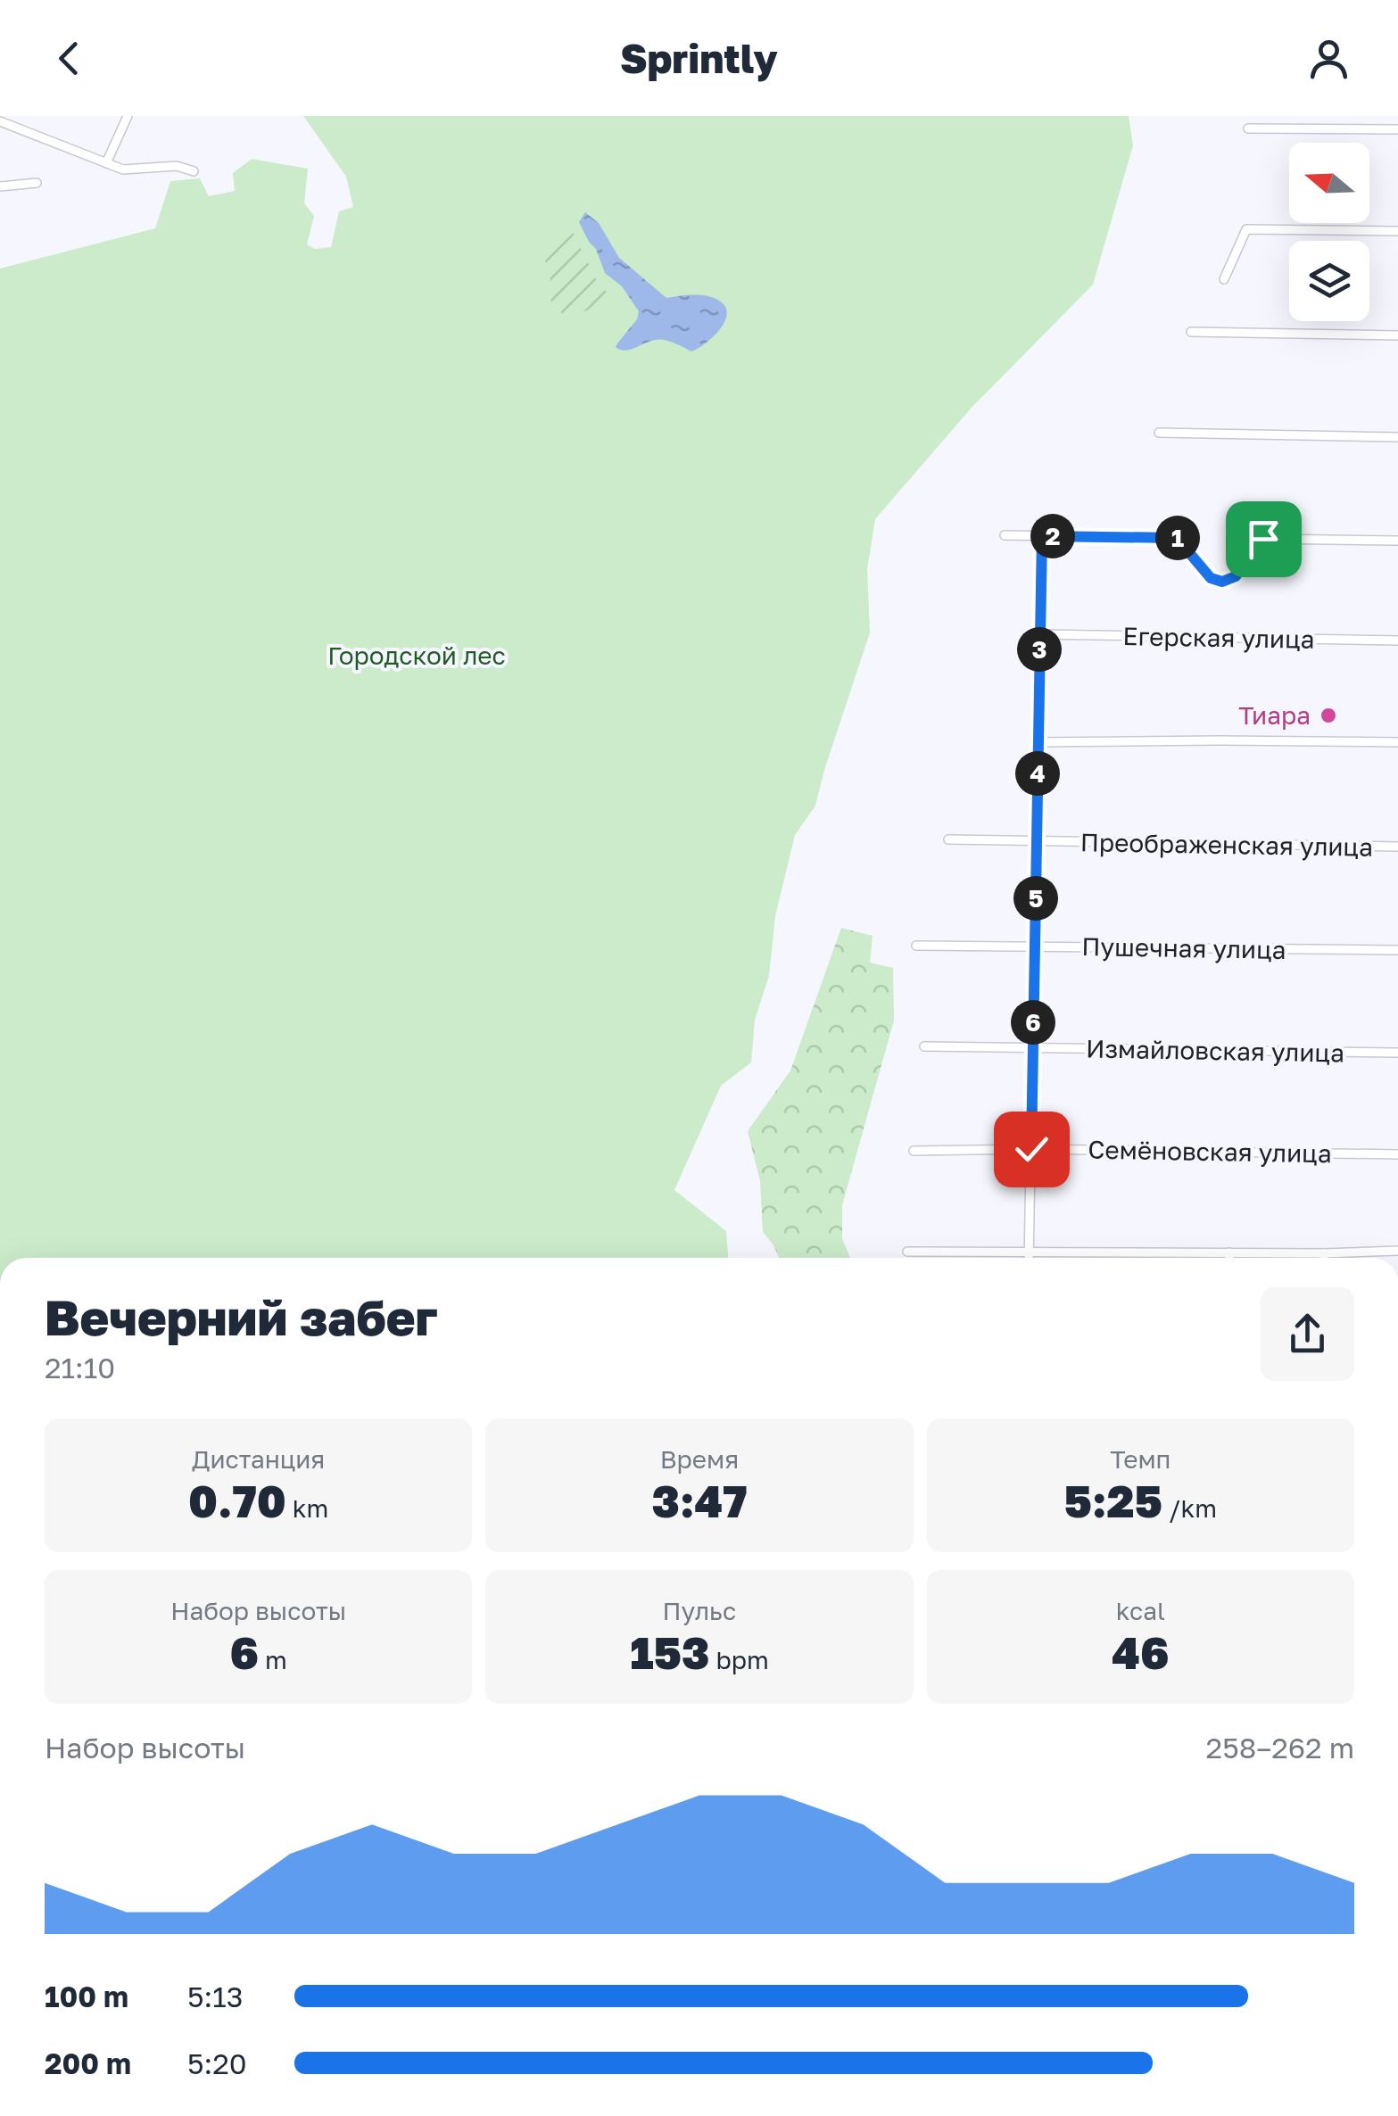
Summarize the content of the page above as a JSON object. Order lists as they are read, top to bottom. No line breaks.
{"streets":{"street":["Егерская улица","Преображенская улица","Пушечная улица","Измайловская улица","Семёновская улица"]},"parks":["Городской лес"],"places":["Тиара"],"north":"left","page":{"header":"Sprintly","pins":["2","1","3","4","5","6"],"heading":["Вечерний забег","21:10"],"stats":[["Дистанция","0.70 km"],["Время","3:47"],["Темп","5:25 /km"],["Набор высоты","6 m"],["Пульс","153 bpm"],["kcal","46"]],"chart":["Набор высоты","258–262 m"],"list":[{"name":"100 m","note":"5:13"},{"name":"200 m","note":"5:20"}]}}
